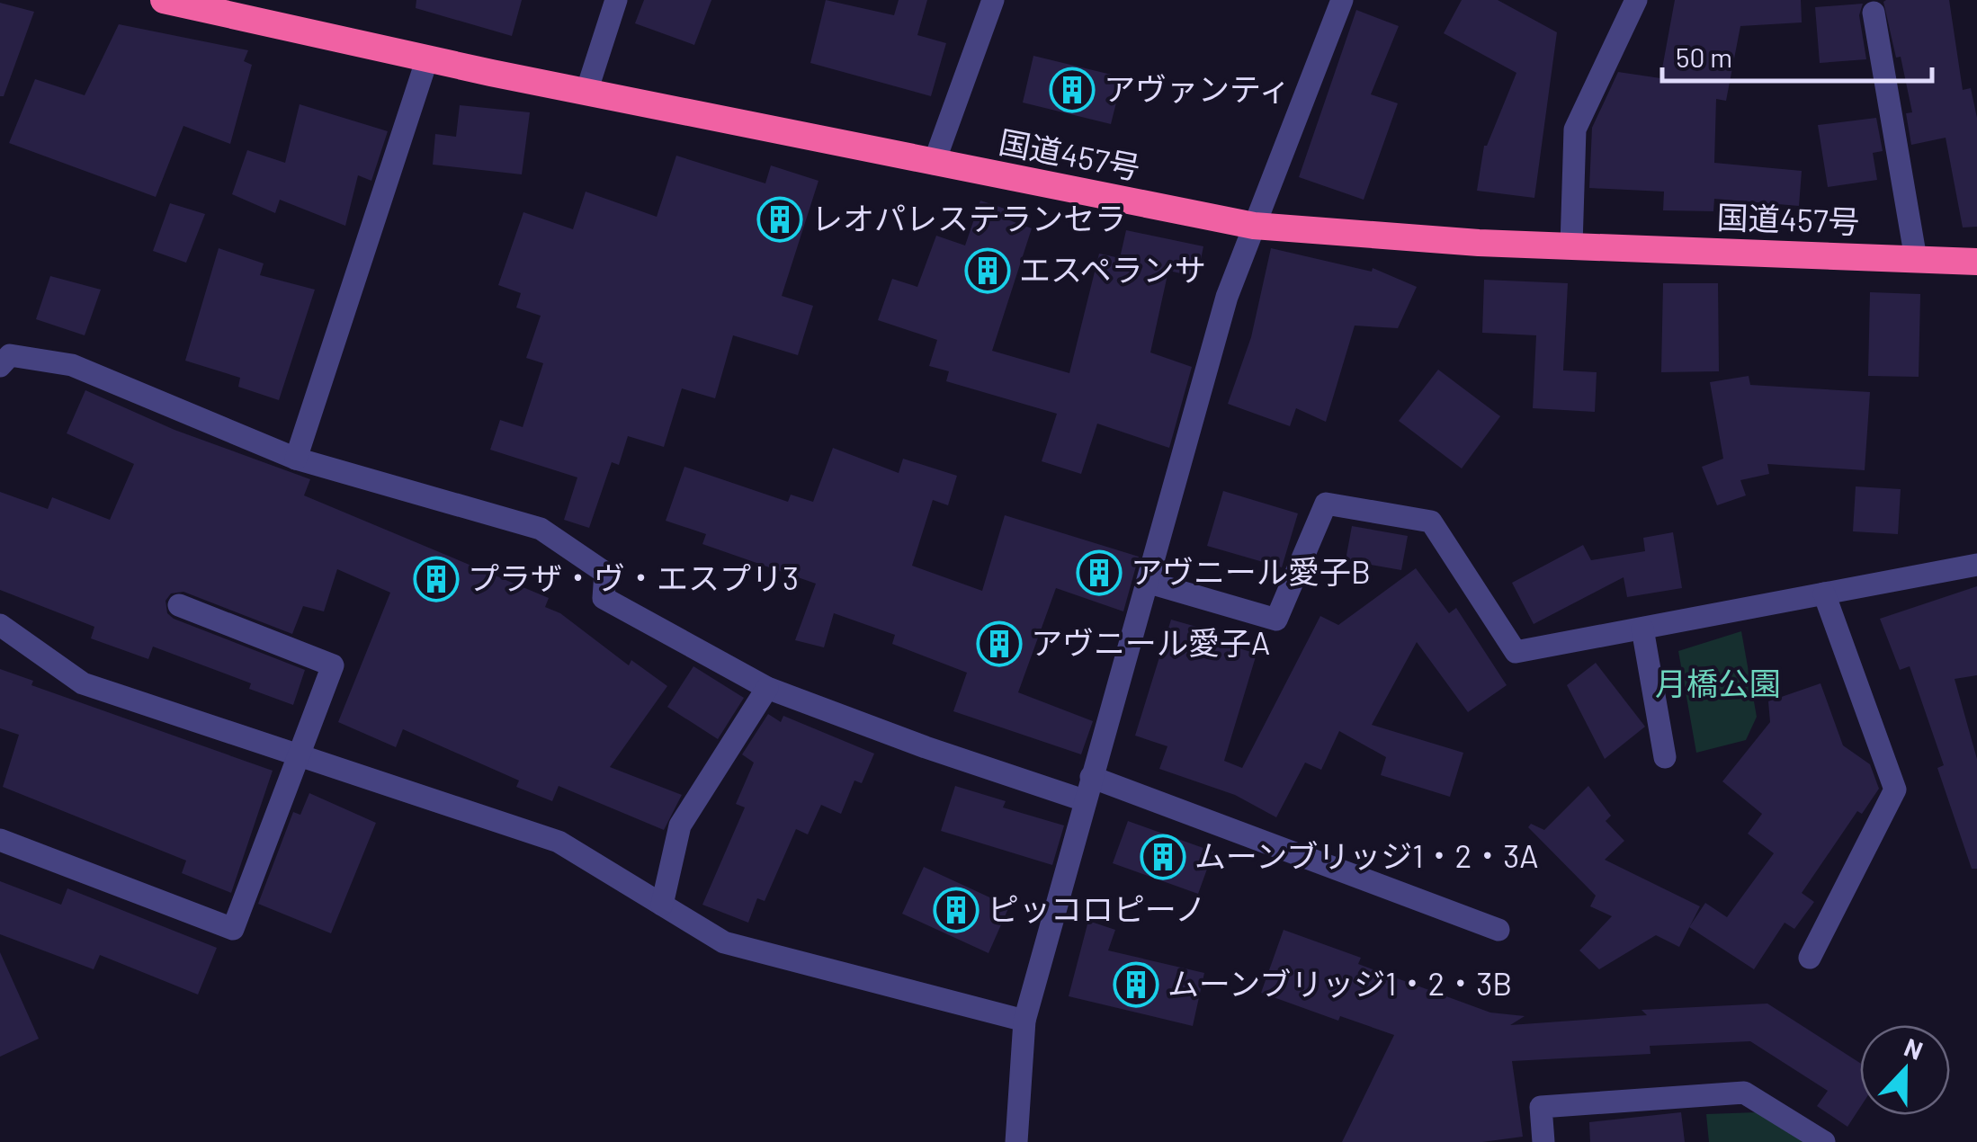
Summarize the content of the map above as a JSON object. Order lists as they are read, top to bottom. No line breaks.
{"streets":{"highway":["国道457号"]},"parks":["月橋公園"],"places":{"building":["アヴァンティ","レオパレステランセラ","エスペランサ","アヴニール愛子B","プラザ・ヴ・エスプリ3","アヴニール愛子A","ムーンブリッジ1・2・3A","ピッコロピーノ","ムーンブリッジ1・2・3B"]},"scale_bar":"50 m","north":"top"}
